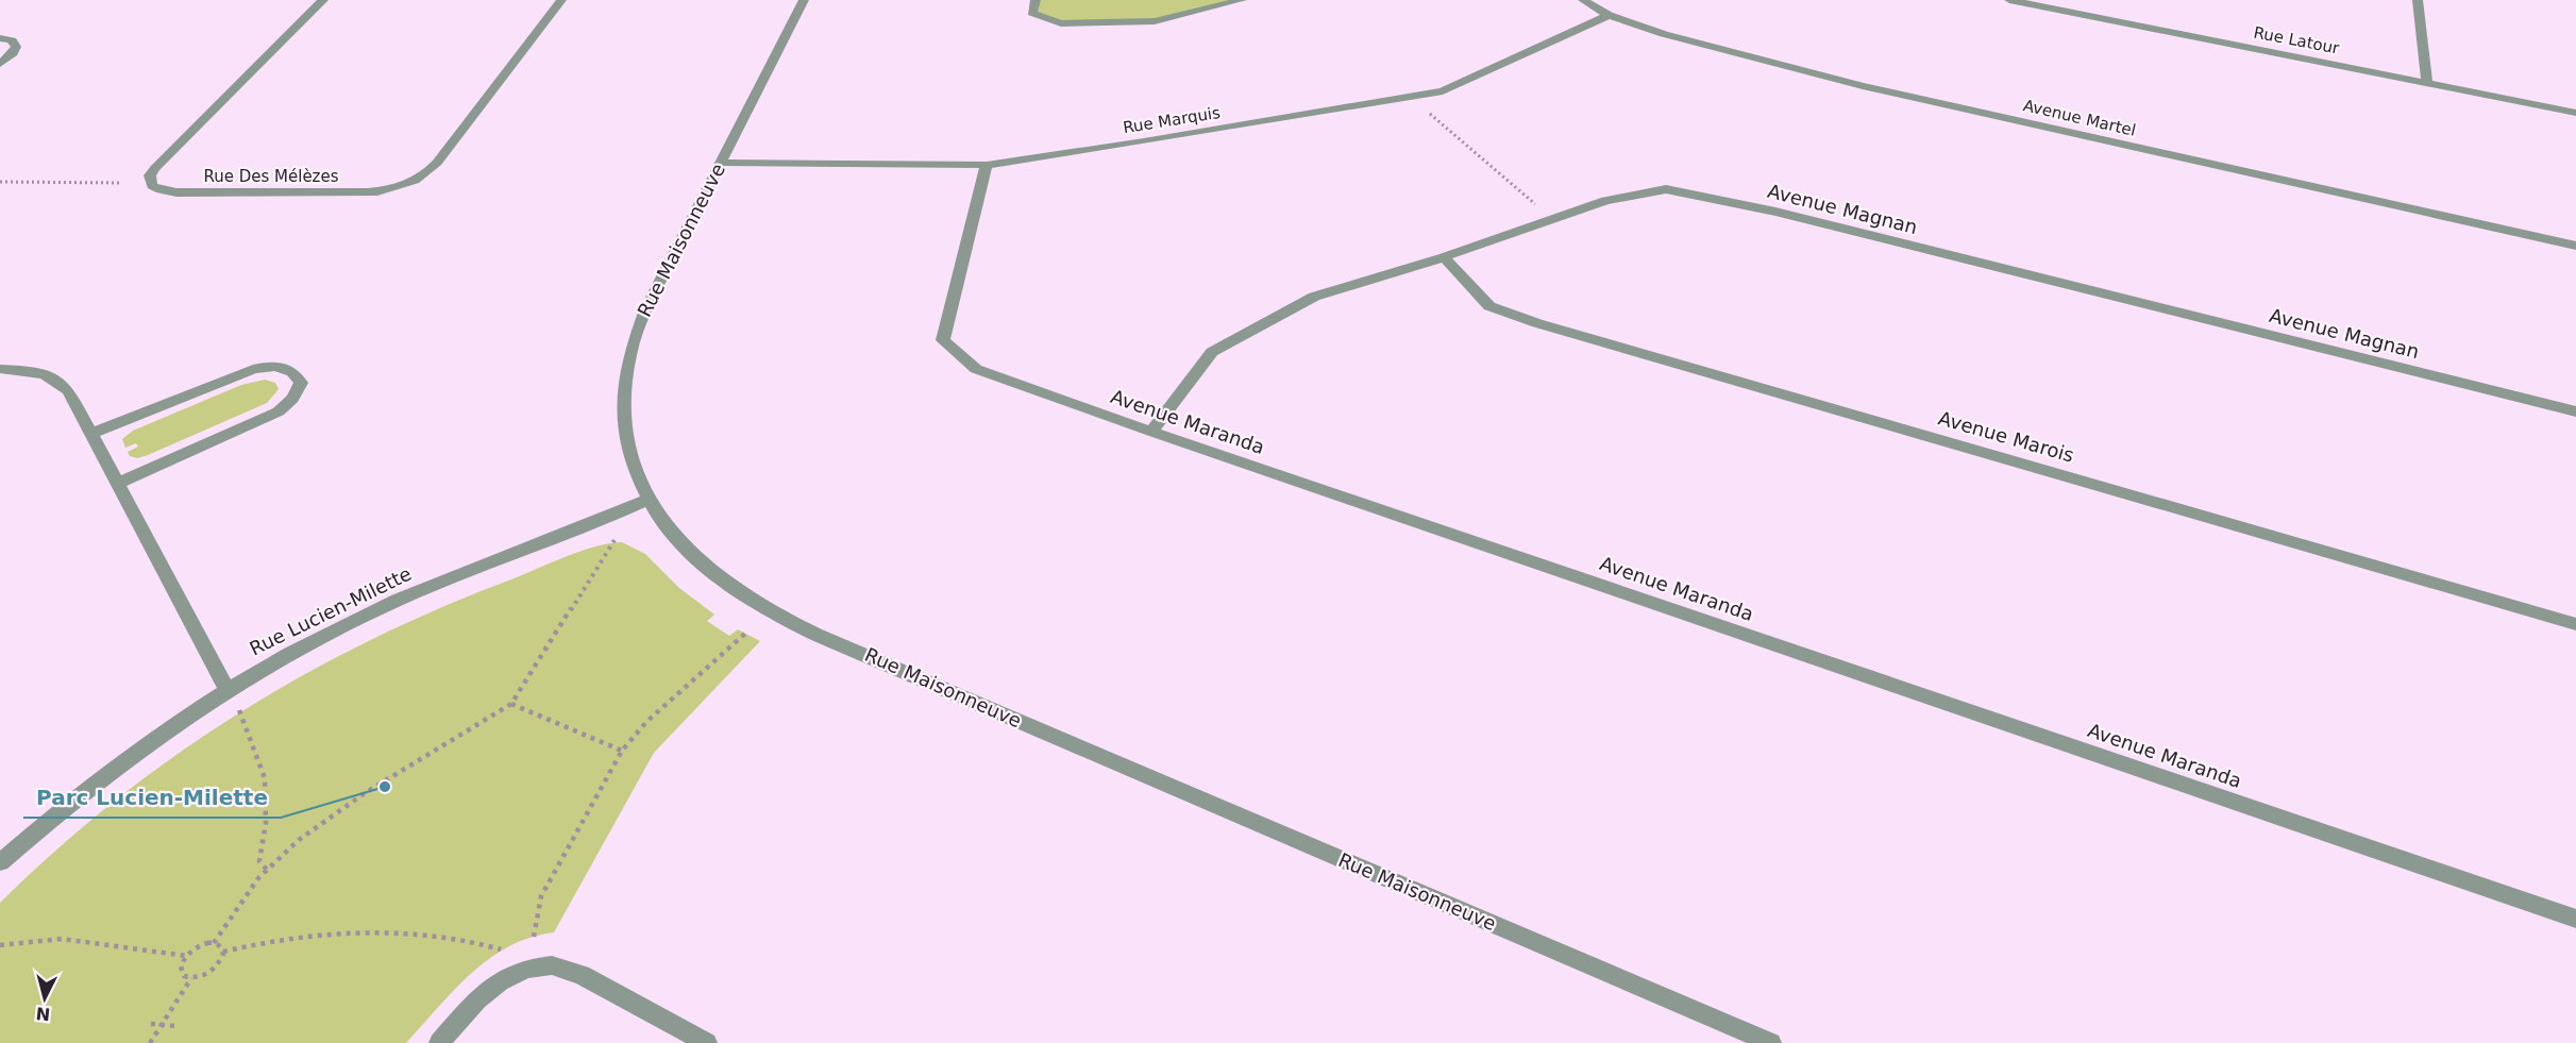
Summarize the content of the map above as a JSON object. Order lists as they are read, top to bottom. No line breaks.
{"streets":{"street":["Rue Latour","Avenue Martel","Rue Marquis","Rue Des Mélèzes","Avenue Magnan","Rue Maisonneuve","Avenue Maranda","Avenue Marois","Rue Lucien-Milette"]},"crossings":[["Avenue Martel","Rue Marquis"],["Rue Marquis","Rue Maisonneuve"],["Rue Marquis","Avenue Maranda"],["Avenue Magnan","Avenue Maranda"],["Avenue Magnan","Avenue Marois"],["Rue Maisonneuve","Rue Lucien-Milette"]],"places":["Parc Lucien-Milette"],"north":"bottom"}
